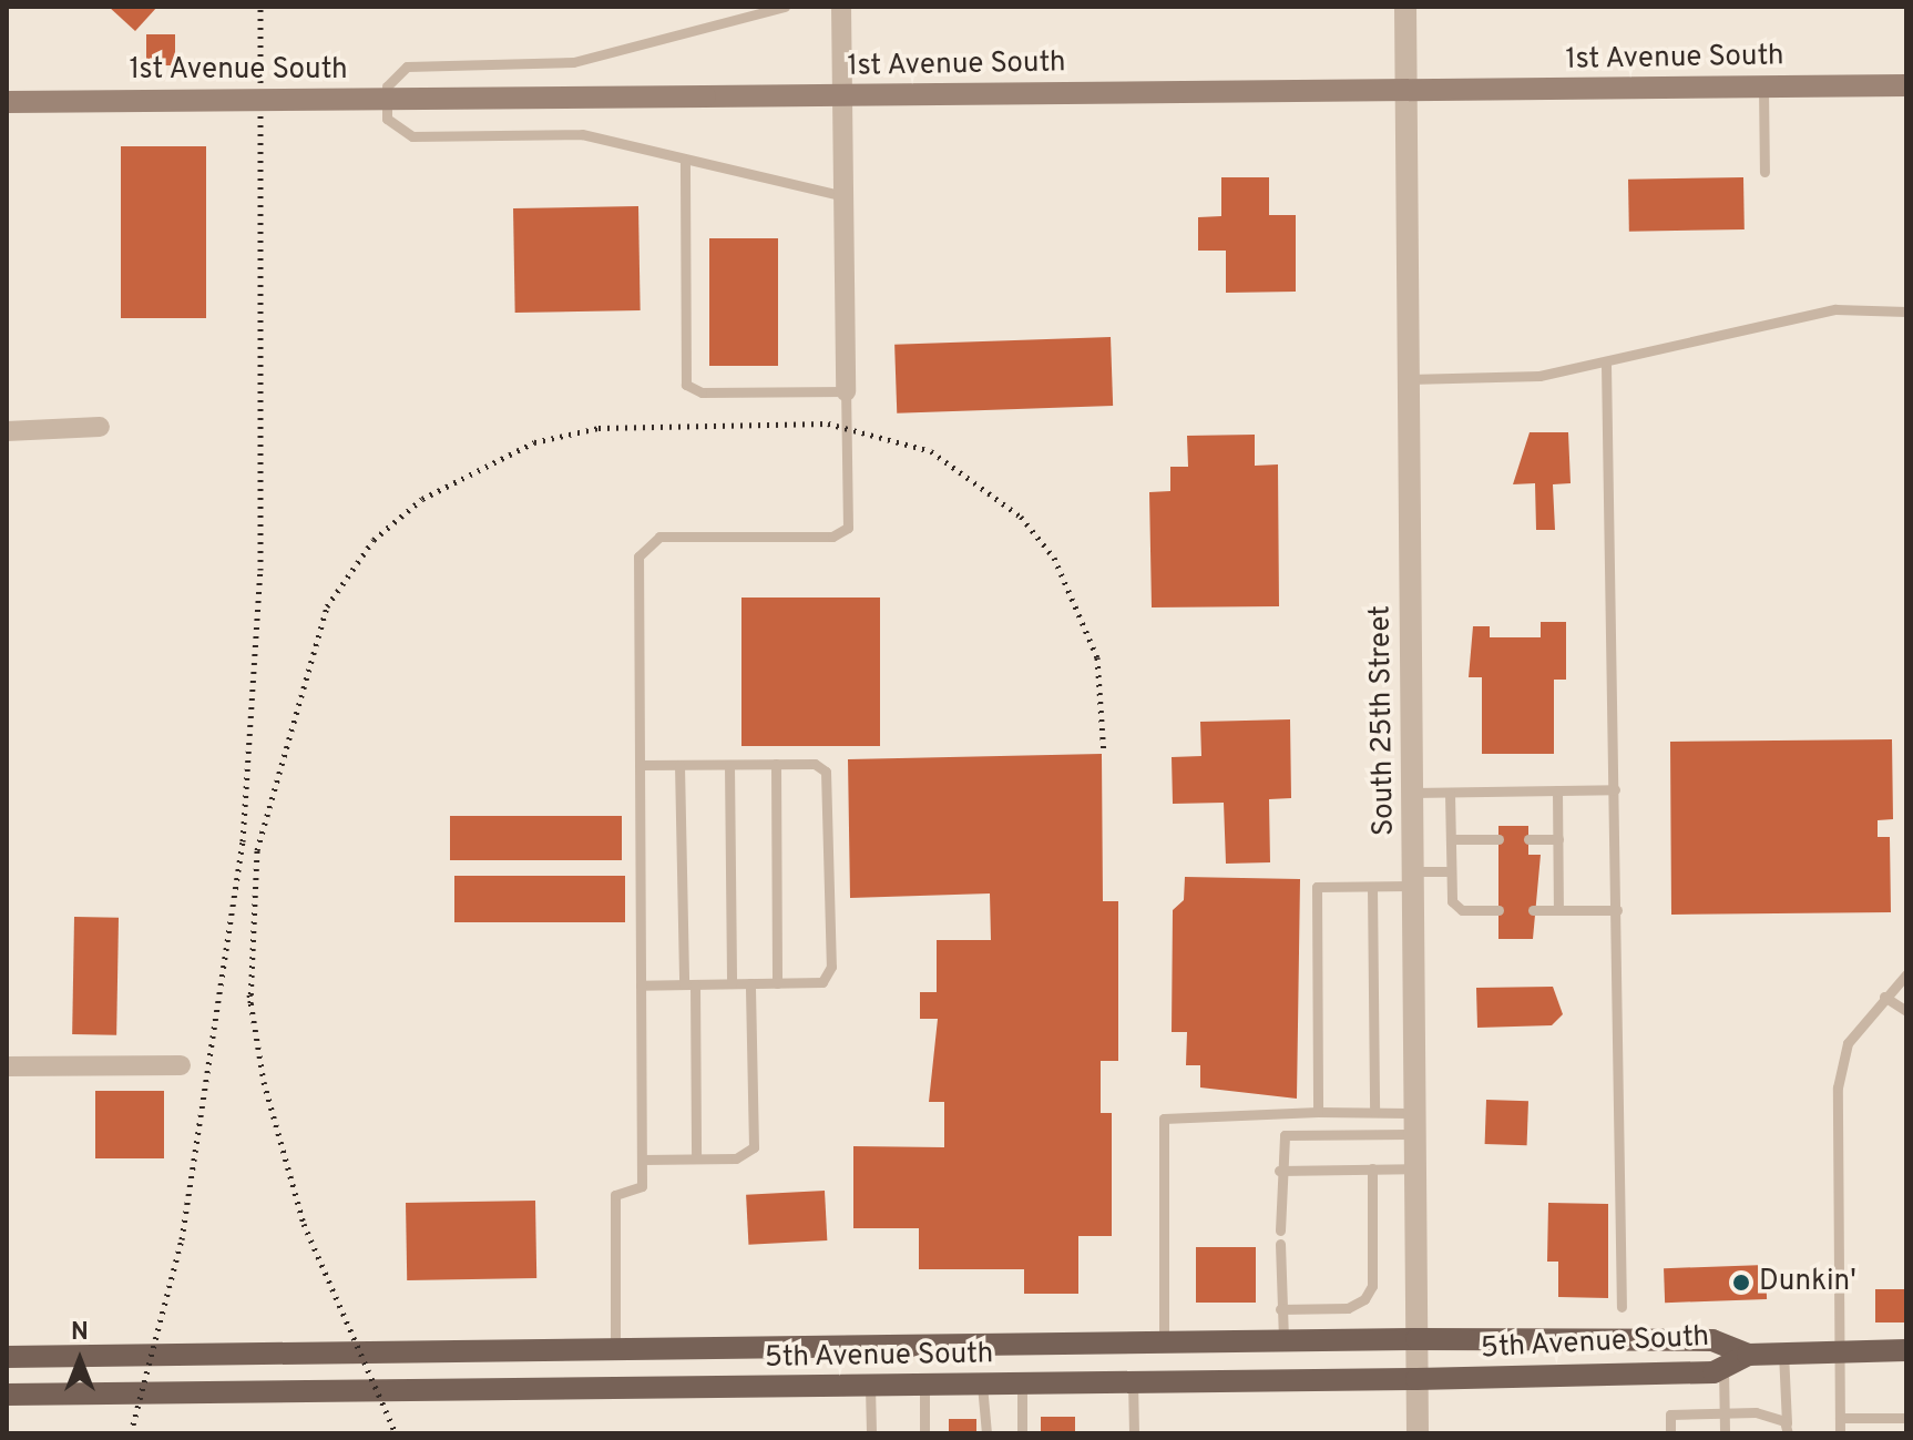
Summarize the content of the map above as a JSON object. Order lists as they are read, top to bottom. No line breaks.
{"streets":{"main road":["1st Avenue South","5th Avenue South"],"street":["South 25th Street"]},"crossings":[["1st Avenue South","South 25th Street"],["South 25th Street","5th Avenue South"]],"places":["Dunkin'"],"north":"top"}
